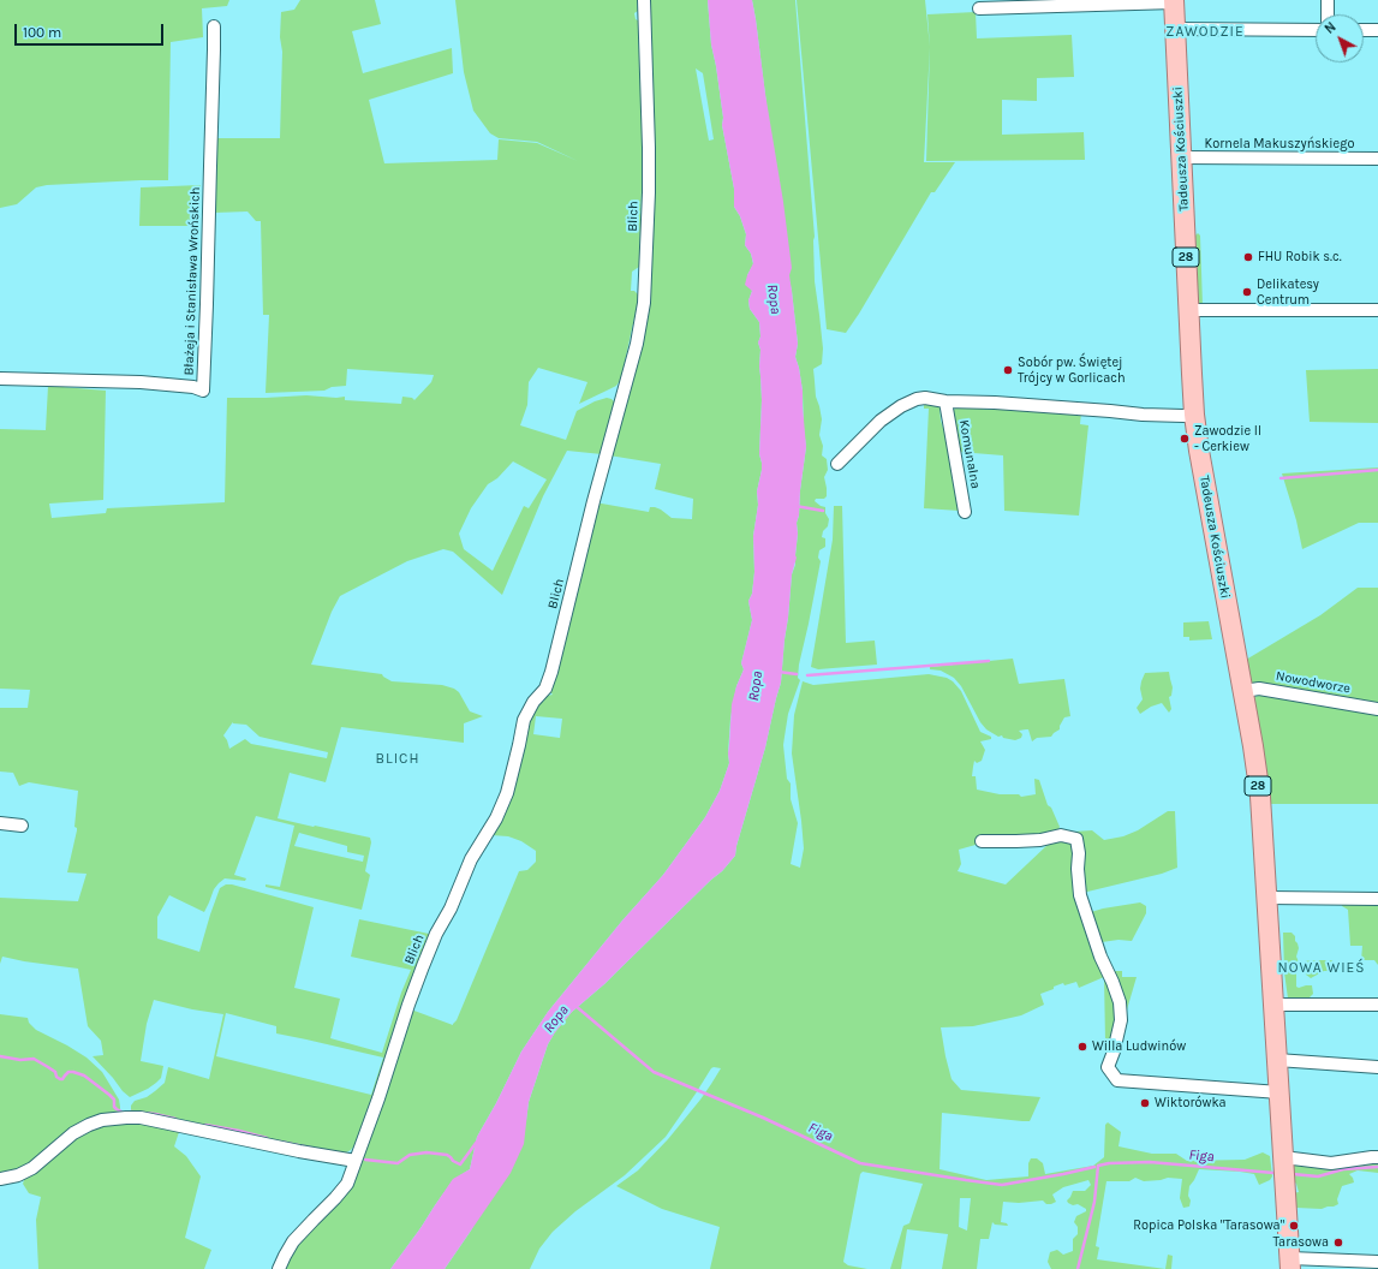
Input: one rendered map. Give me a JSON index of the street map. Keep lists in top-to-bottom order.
{
  "streets": {
    "main road": ["Tadeusza Kościuszki", "28"],
    "street": [
      "Kornela Makuszyńskiego",
      "Blich",
      "Błażeja i Stanisława Wrońskich",
      "Komunalna",
      "Nowodworze"
    ]
  },
  "crossings": [
    ["Kornela Makuszyńskiego", "Tadeusza Kościuszki"],
    ["Tadeusza Kościuszki", "28"],
    ["Tadeusza Kościuszki", "Nowodworze"]
  ],
  "districts": ["ZAWODZIE", "BLICH", "NOWA WIEŚ"],
  "water": ["Ropa", "Figa"],
  "places": [
    "FHU Robik s.c.",
    "Delikatesy Centrum",
    "Sobór pw. Świętej Trójcy w Gorlicach",
    "Zawodzie II - Cerkiew",
    "Willa Ludwinów",
    "Wiktorówka",
    "Ropica Polska \"Tarasowa\"",
    "Tarasowa"
  ],
  "scale_bar": "100 m",
  "north": "top left"
}
